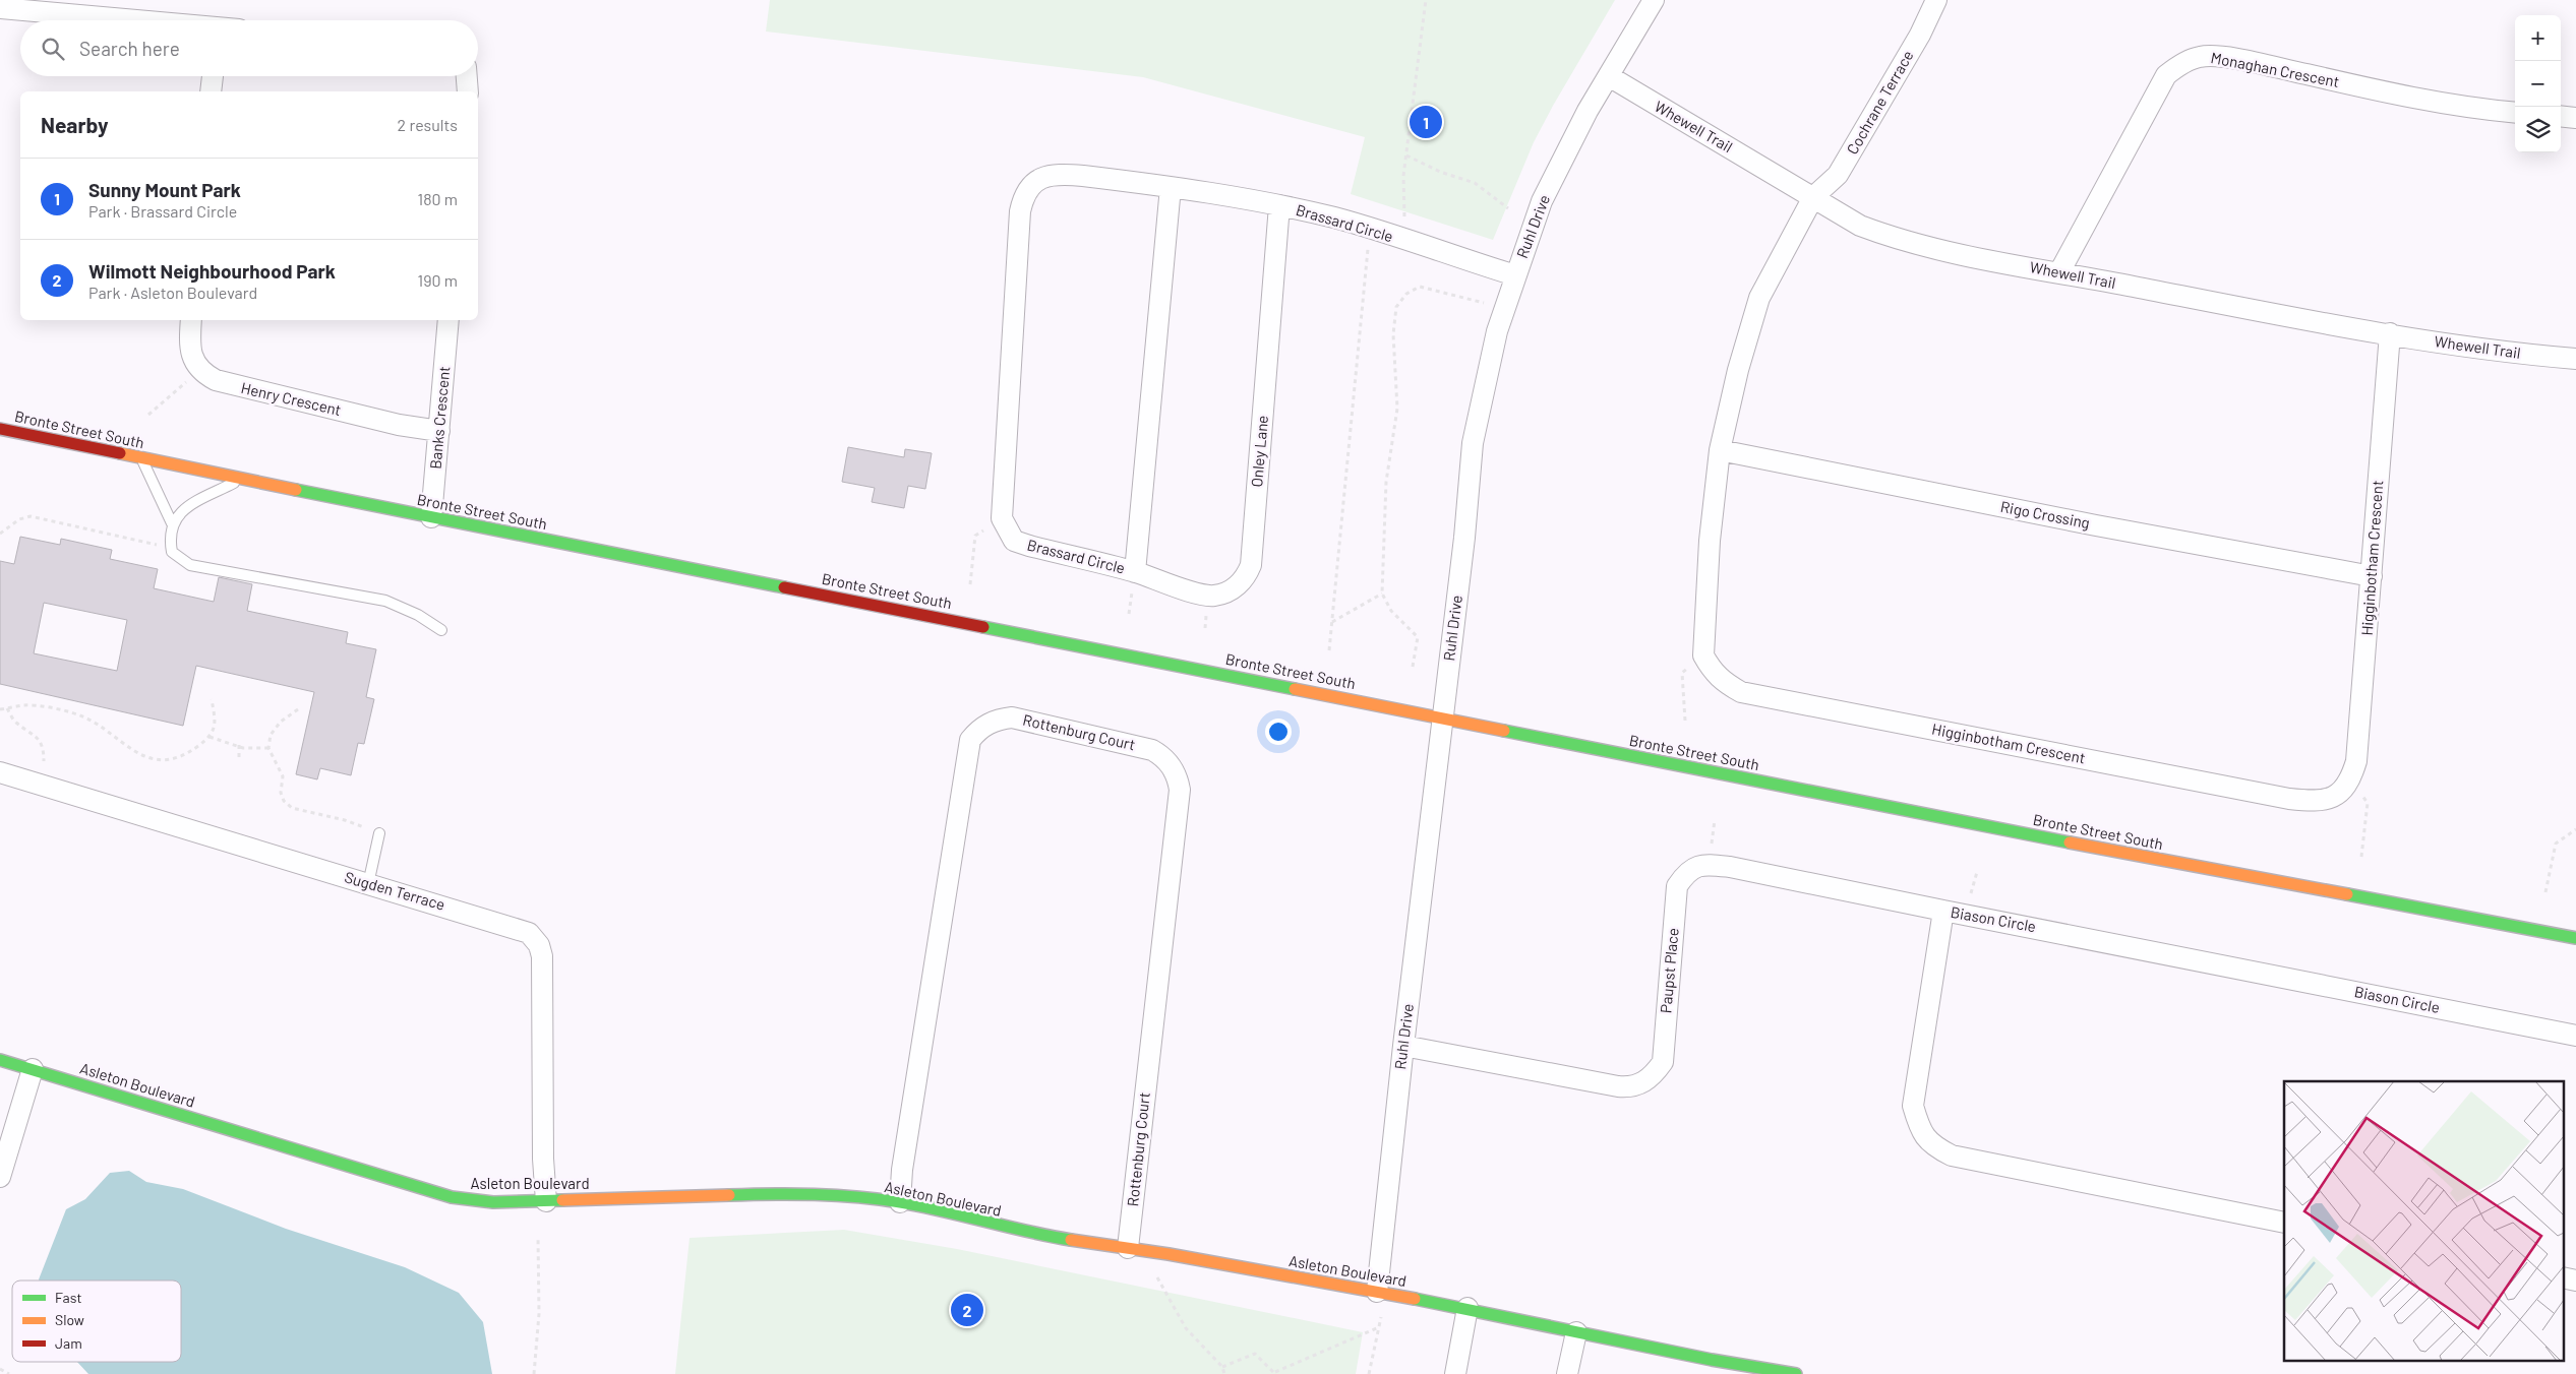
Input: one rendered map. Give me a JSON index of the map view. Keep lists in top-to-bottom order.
{
  "streets": {
    "main road": ["Bronte Street South", "Asleton Boulevard"],
    "street": [
      "Monaghan Crescent",
      "Cochrane Terrace",
      "Whewell Trail",
      "Brassard Circle",
      "Ruhl Drive",
      "Henry Crescent",
      "Banks Crescent",
      "Onley Lane",
      "Rigo Crossing",
      "Higginbotham Crescent",
      "Rottenburg Court",
      "Sugden Terrace",
      "Biason Circle",
      "Paupst Place"
    ]
  },
  "crossings": [
    ["Monaghan Crescent", "Whewell Trail"],
    ["Cochrane Terrace", "Whewell Trail"],
    ["Whewell Trail", "Ruhl Drive"],
    ["Whewell Trail", "Higginbotham Crescent"],
    ["Brassard Circle", "Ruhl Drive"],
    ["Brassard Circle", "Onley Lane"],
    ["Ruhl Drive", "Bronte Street South"],
    ["Ruhl Drive", "Paupst Place"],
    ["Ruhl Drive", "Asleton Boulevard"],
    ["Henry Crescent", "Banks Crescent"],
    ["Banks Crescent", "Bronte Street South"],
    ["Rigo Crossing", "Higginbotham Crescent"],
    ["Rottenburg Court", "Asleton Boulevard"],
    ["Sugden Terrace", "Asleton Boulevard"],
    ["Biason Circle", "Paupst Place"]
  ],
  "legend": ["Fast", "Slow", "Jam"],
  "page": {
    "map_buttons": ["+", "−"],
    "search": "Search here",
    "heading": ["Nearby", "2 results"],
    "pins": ["1", "2"],
    "list": [
      {
        "mark": "1",
        "name": "Sunny Mount Park",
        "note": "Park · Brassard Circle",
        "value": "180 m"
      },
      {
        "mark": "2",
        "name": "Wilmott Neighbourhood Park",
        "note": "Park · Asleton Boulevard",
        "value": "190 m"
      }
    ]
  }
}
